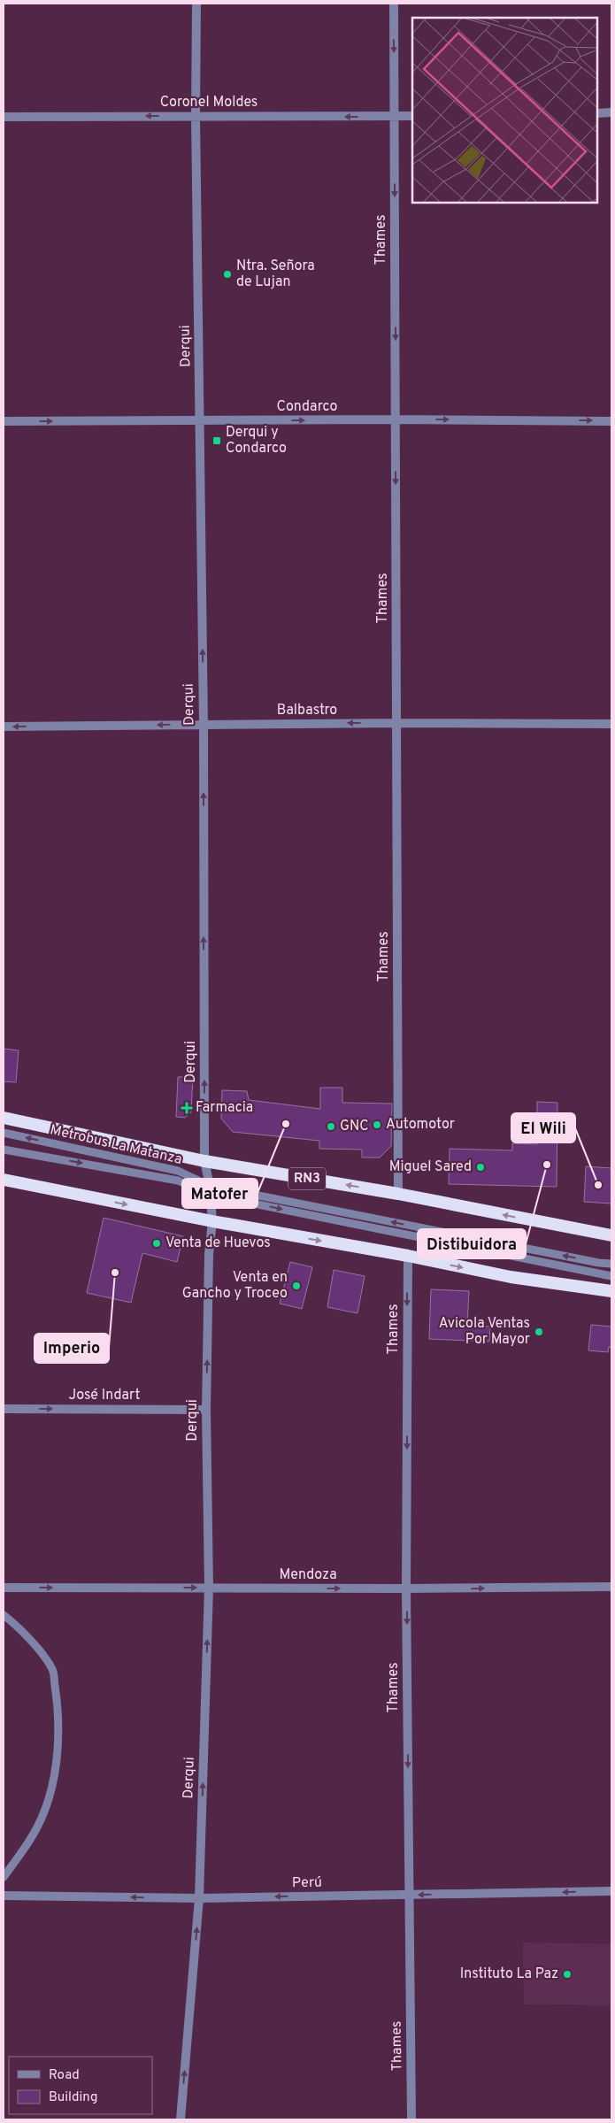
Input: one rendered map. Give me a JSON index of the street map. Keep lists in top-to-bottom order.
{
  "streets": {
    "highway": ["RN3"],
    "street": [
      "Coronel Moldes",
      "Thames",
      "Derqui",
      "Condarco",
      "Balbastro",
      "José Indart",
      "Mendoza",
      "Perú"
    ],
    "lane": ["Metrobus La Matanza"]
  },
  "crossings": [
    ["Coronel Moldes", "Thames"],
    ["Coronel Moldes", "Derqui"],
    ["Thames", "Condarco"],
    ["Thames", "Balbastro"],
    ["Thames", "RN3"],
    ["Thames", "Mendoza"],
    ["Thames", "Perú"],
    ["Derqui", "Condarco"],
    ["Derqui", "Balbastro"],
    ["Derqui", "Metrobus La Matanza"],
    ["Derqui", "RN3"],
    ["Derqui", "José Indart"],
    ["Derqui", "Mendoza"],
    ["Derqui", "Perú"]
  ],
  "one_way": [
    "Coronel Moldes",
    "Thames",
    "Derqui",
    "Condarco",
    "Balbastro",
    "José Indart",
    "Mendoza",
    "Perú"
  ],
  "places": {
    "other": [
      "Ntra. Señora de Lujan",
      "Matofer",
      "Automotor",
      "GNC",
      "Distibuidora",
      "Miguel Sared",
      "El Wili",
      "Venta de Huevos",
      "Imperio",
      "Venta en Gancho y Troceo",
      "Avicola Ventas Por Mayor",
      "Instituto La Paz"
    ],
    "transit": ["Derqui y Condarco"],
    "health": ["Farmacia"]
  },
  "legend": ["Road", "Building"]
}
